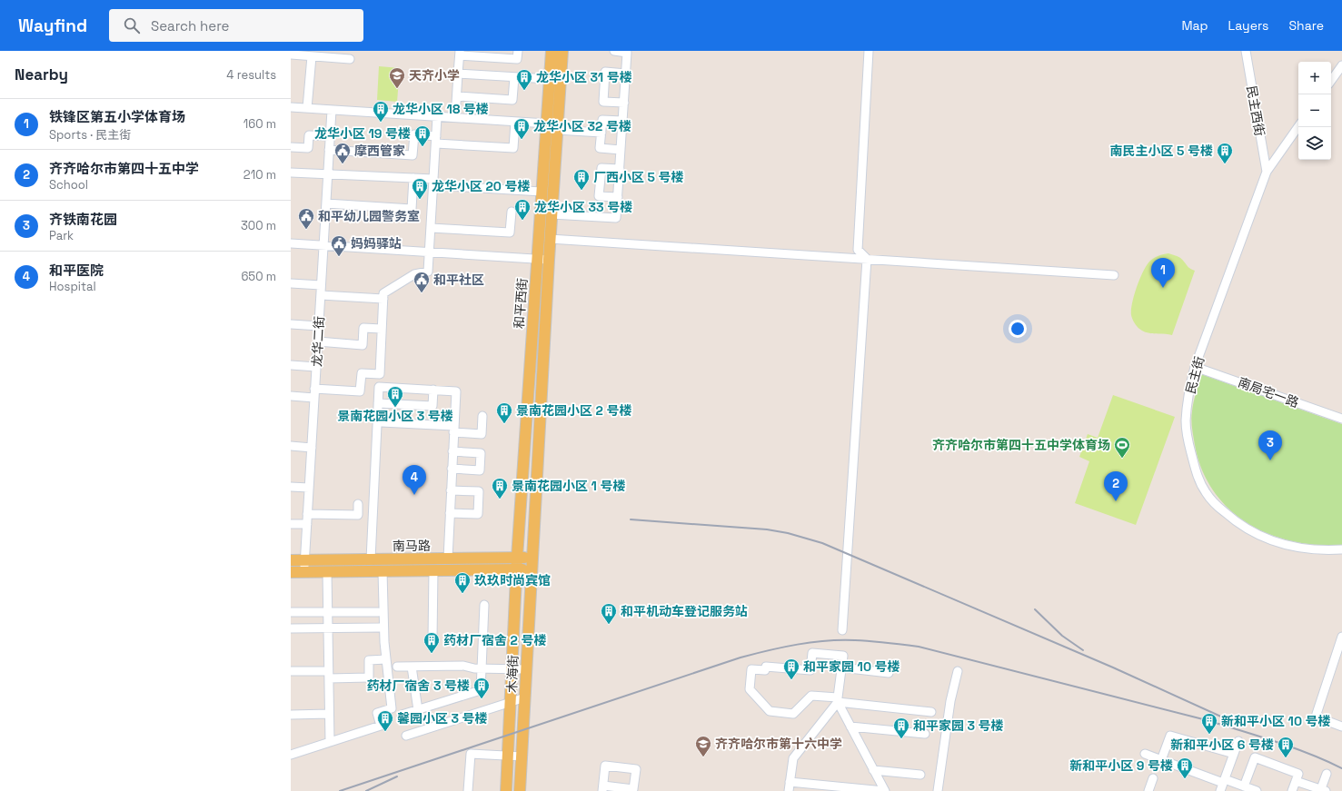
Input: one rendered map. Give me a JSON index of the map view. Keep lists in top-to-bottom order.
{
  "streets": {
    "main road": ["和平西街", "南马路", "木海街"],
    "street": [
      "民主西街",
      "龙华二街",
      "民主街",
      "南局宅一路"
    ]
  },
  "crossings": [
    ["民主西街", "民主街"],
    ["和平西街", "南马路"],
    ["和平西街", "木海街"],
    ["龙华二街", "南马路"],
    ["民主街", "南局宅一路"],
    ["南马路", "木海街"]
  ],
  "places": {
    "school or university": ["天齐小学", "齐齐哈尔市第十六中学"],
    "building": [
      "龙华小区 31 号楼",
      "龙华小区 18 号楼",
      "龙华小区 32 号楼",
      "龙华小区 19 号楼",
      "南民主小区 5 号楼",
      "厂西小区 5 号楼",
      "龙华小区 20 号楼",
      "龙华小区 33 号楼",
      "景南花园小区 3 号楼",
      "景南花园小区 2 号楼",
      "景南花园小区 1 号楼",
      "玖玖时尚宾馆",
      "和平机动车登记服务站",
      "药材厂宿舍 2 号楼",
      "和平家园 10 号楼",
      "药材厂宿舍 3 号楼",
      "馨园小区 3 号楼",
      "新和平小区 10 号楼",
      "和平家园 3 号楼",
      "新和平小区 6 号楼",
      "新和平小区 9 号楼"
    ],
    "public building": [
      "摩西管家",
      "和平幼儿园警务室",
      "妈妈驿站",
      "和平社区"
    ],
    "sports": ["齐齐哈尔市第四十五中学体育场"]
  },
  "page": {
    "header": "Wayfind",
    "search": "Search here",
    "nav": ["Map", "Layers", "Share"],
    "heading": ["Nearby", "4 results"],
    "map_buttons": ["+", "−"],
    "list": [
      {
        "mark": "1",
        "name": "铁锋区第五小学体育场",
        "note": "Sports · 民主街",
        "value": "160 m"
      },
      {
        "mark": "2",
        "name": "齐齐哈尔市第四十五中学",
        "note": "School",
        "value": "210 m"
      },
      {
        "mark": "3",
        "name": "齐铁南花园",
        "note": "Park",
        "value": "300 m"
      },
      {
        "mark": "4",
        "name": "和平医院",
        "note": "Hospital",
        "value": "650 m"
      }
    ],
    "pins": [
      "1",
      "3",
      "4",
      "2"
    ]
  }
}
